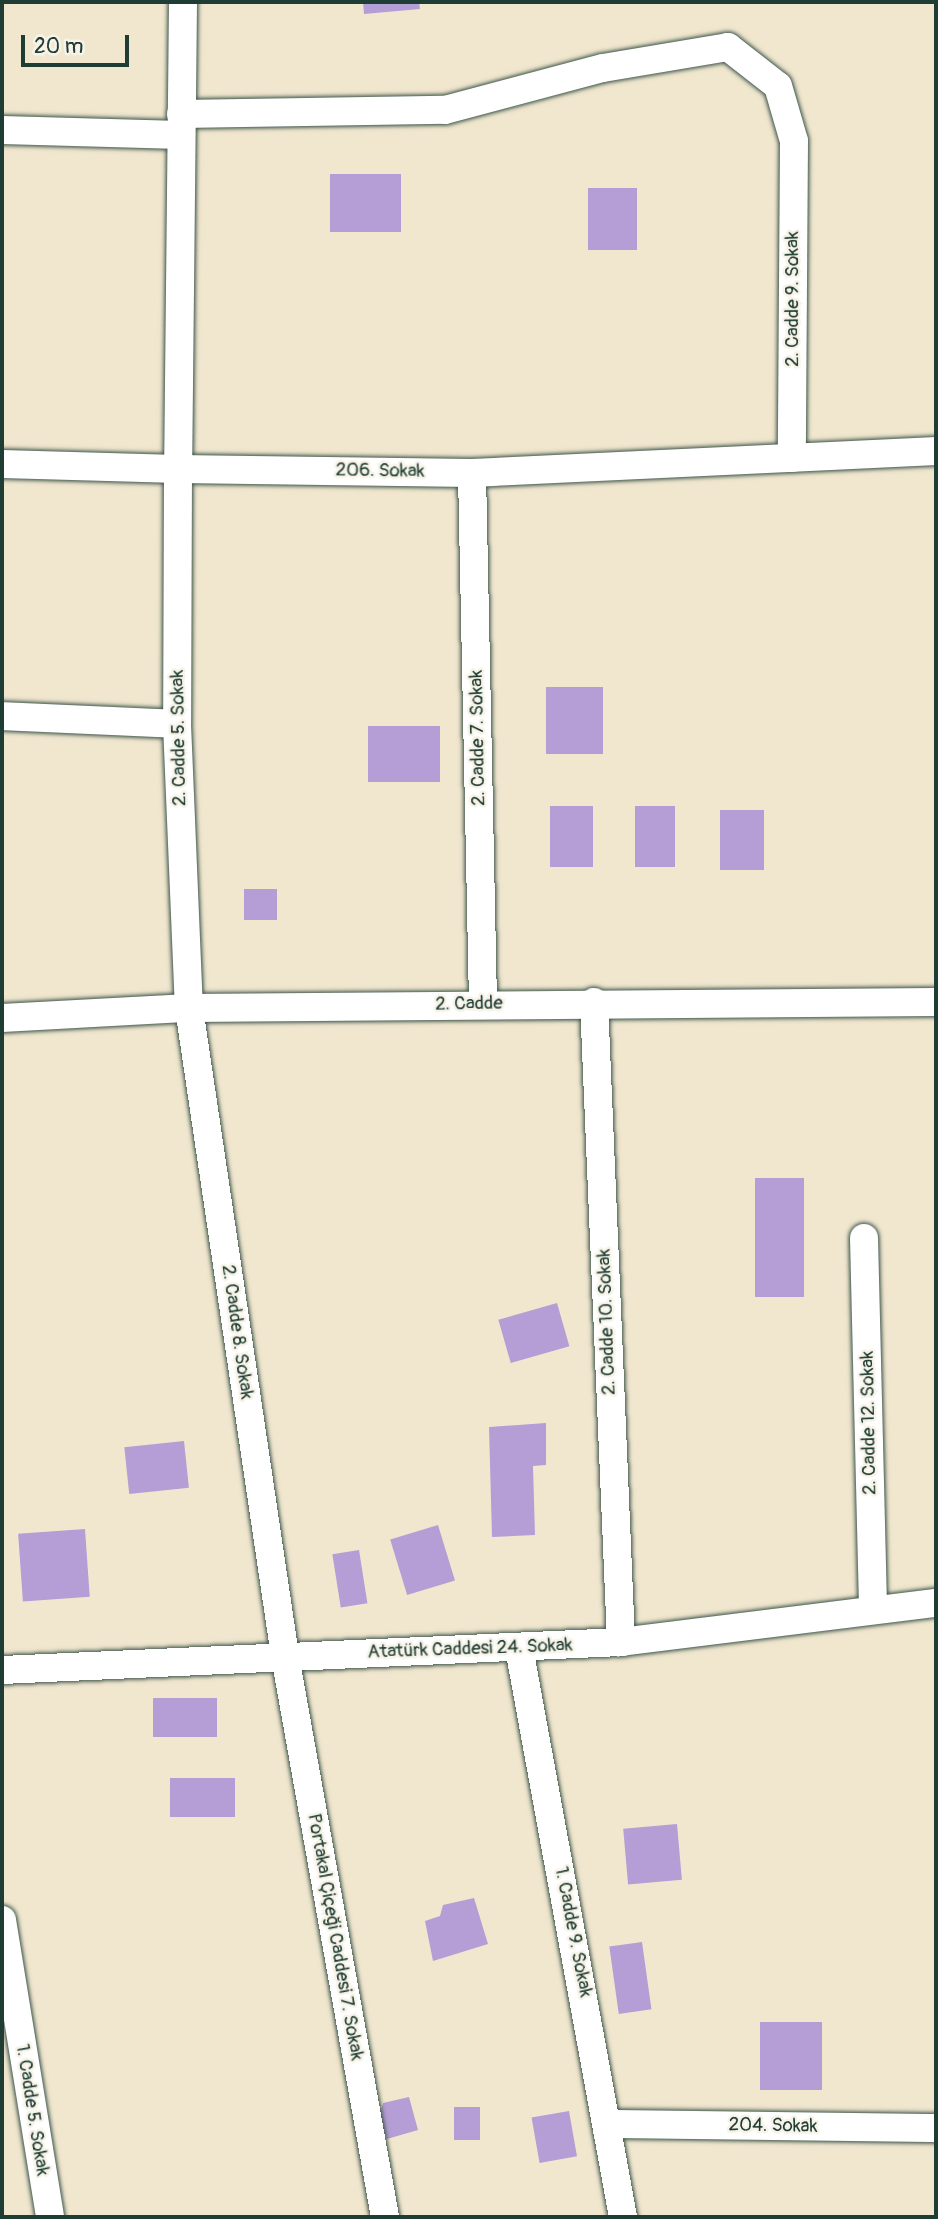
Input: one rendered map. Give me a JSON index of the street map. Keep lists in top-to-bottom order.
{
  "streets": {
    "street": [
      "2. Cadde 9. Sokak",
      "206. Sokak",
      "2. Cadde 5. Sokak",
      "2. Cadde 7. Sokak",
      "2. Cadde",
      "2. Cadde 10. Sokak",
      "2. Cadde 8. Sokak",
      "2. Cadde 12. Sokak",
      "Atatürk Caddesi 24. Sokak",
      "1. Cadde 9. Sokak",
      "Portakal Çiçeği Caddesi 7. Sokak",
      "1. Cadde 5. Sokak",
      "204. Sokak"
    ]
  },
  "crossings": [
    ["2. Cadde 9. Sokak", "206. Sokak"],
    ["206. Sokak", "2. Cadde 5. Sokak"],
    ["206. Sokak", "2. Cadde 7. Sokak"],
    ["2. Cadde 5. Sokak", "2. Cadde"],
    ["2. Cadde 5. Sokak", "2. Cadde 8. Sokak"],
    ["2. Cadde 7. Sokak", "2. Cadde"],
    ["2. Cadde", "2. Cadde 10. Sokak"],
    ["2. Cadde", "2. Cadde 8. Sokak"],
    ["2. Cadde 10. Sokak", "Atatürk Caddesi 24. Sokak"],
    ["2. Cadde 8. Sokak", "Atatürk Caddesi 24. Sokak"],
    ["2. Cadde 8. Sokak", "Portakal Çiçeği Caddesi 7. Sokak"],
    ["2. Cadde 12. Sokak", "Atatürk Caddesi 24. Sokak"],
    ["Atatürk Caddesi 24. Sokak", "1. Cadde 9. Sokak"],
    ["Atatürk Caddesi 24. Sokak", "Portakal Çiçeği Caddesi 7. Sokak"],
    ["1. Cadde 9. Sokak", "204. Sokak"]
  ],
  "scale_bar": "20 m"
}
